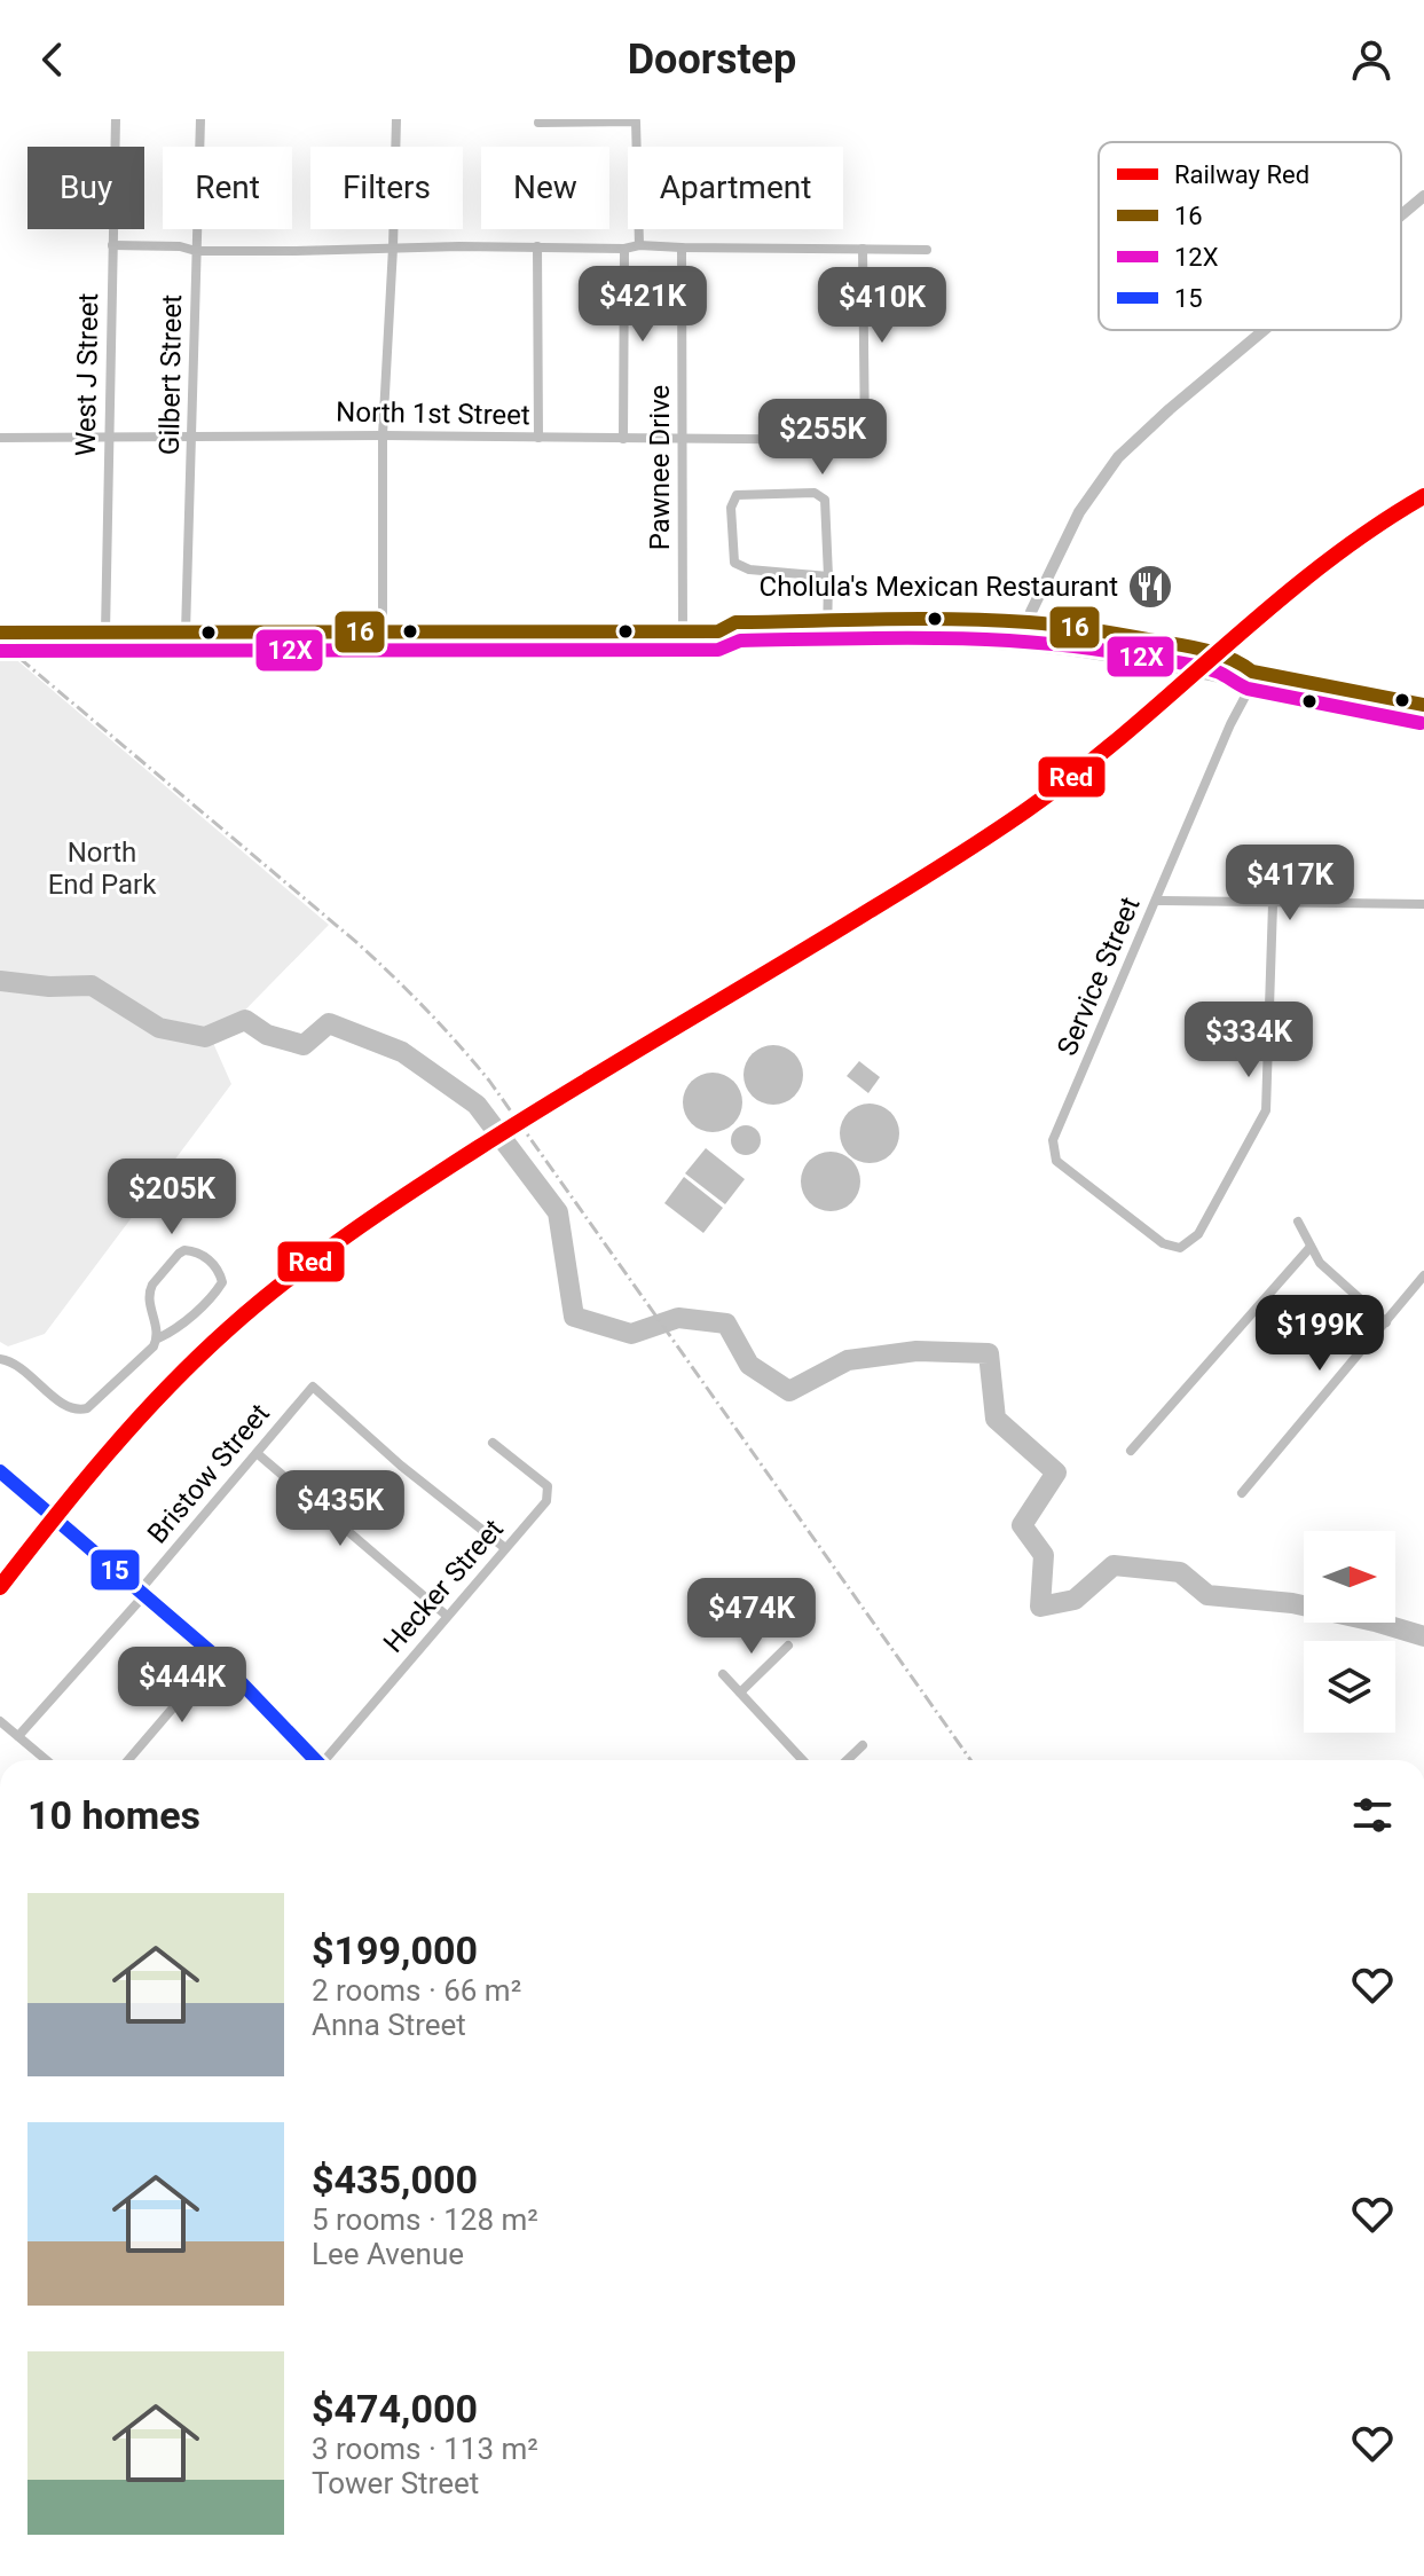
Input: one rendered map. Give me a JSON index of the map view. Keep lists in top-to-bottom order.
{
  "streets": {
    "street": [
      "West J Street",
      "Gilbert Street",
      "North 1st Street",
      "Pawnee Drive",
      "Service Street",
      "Bristow Street",
      "Hecker Street"
    ]
  },
  "crossings": [
    ["West J Street", "North 1st Street"],
    ["Gilbert Street", "North 1st Street"],
    ["North 1st Street", "Pawnee Drive"],
    ["Bristow Street", "Hecker Street"]
  ],
  "parks": ["North End Park"],
  "places": {
    "restaurant": ["Cholula's Mexican Restaurant"]
  },
  "lines": [
    "rail line Red",
    "transit line 16",
    "transit line 12X",
    "transit line 15"
  ],
  "legend": [
    "Railway Red",
    "16",
    "12X",
    "15"
  ],
  "north": "right",
  "page": {
    "header": "Doorstep",
    "chip": [
      "Buy",
      "Rent",
      "Filters",
      "New",
      "Apartment"
    ],
    "price": [
      "$421K",
      "$410K",
      "$255K",
      "$417K",
      "$334K",
      "$205K",
      "$199K",
      "$435K",
      "$474K",
      "$444K"
    ],
    "heading": "10 homes",
    "list": [
      {
        "name": "$199,000",
        "note": "2 rooms · 66 m² · Anna Street"
      },
      {
        "name": "$435,000",
        "note": "5 rooms · 128 m² · Lee Avenue"
      },
      {
        "name": "$474,000",
        "note": "3 rooms · 113 m² · Tower Street"
      }
    ]
  }
}
